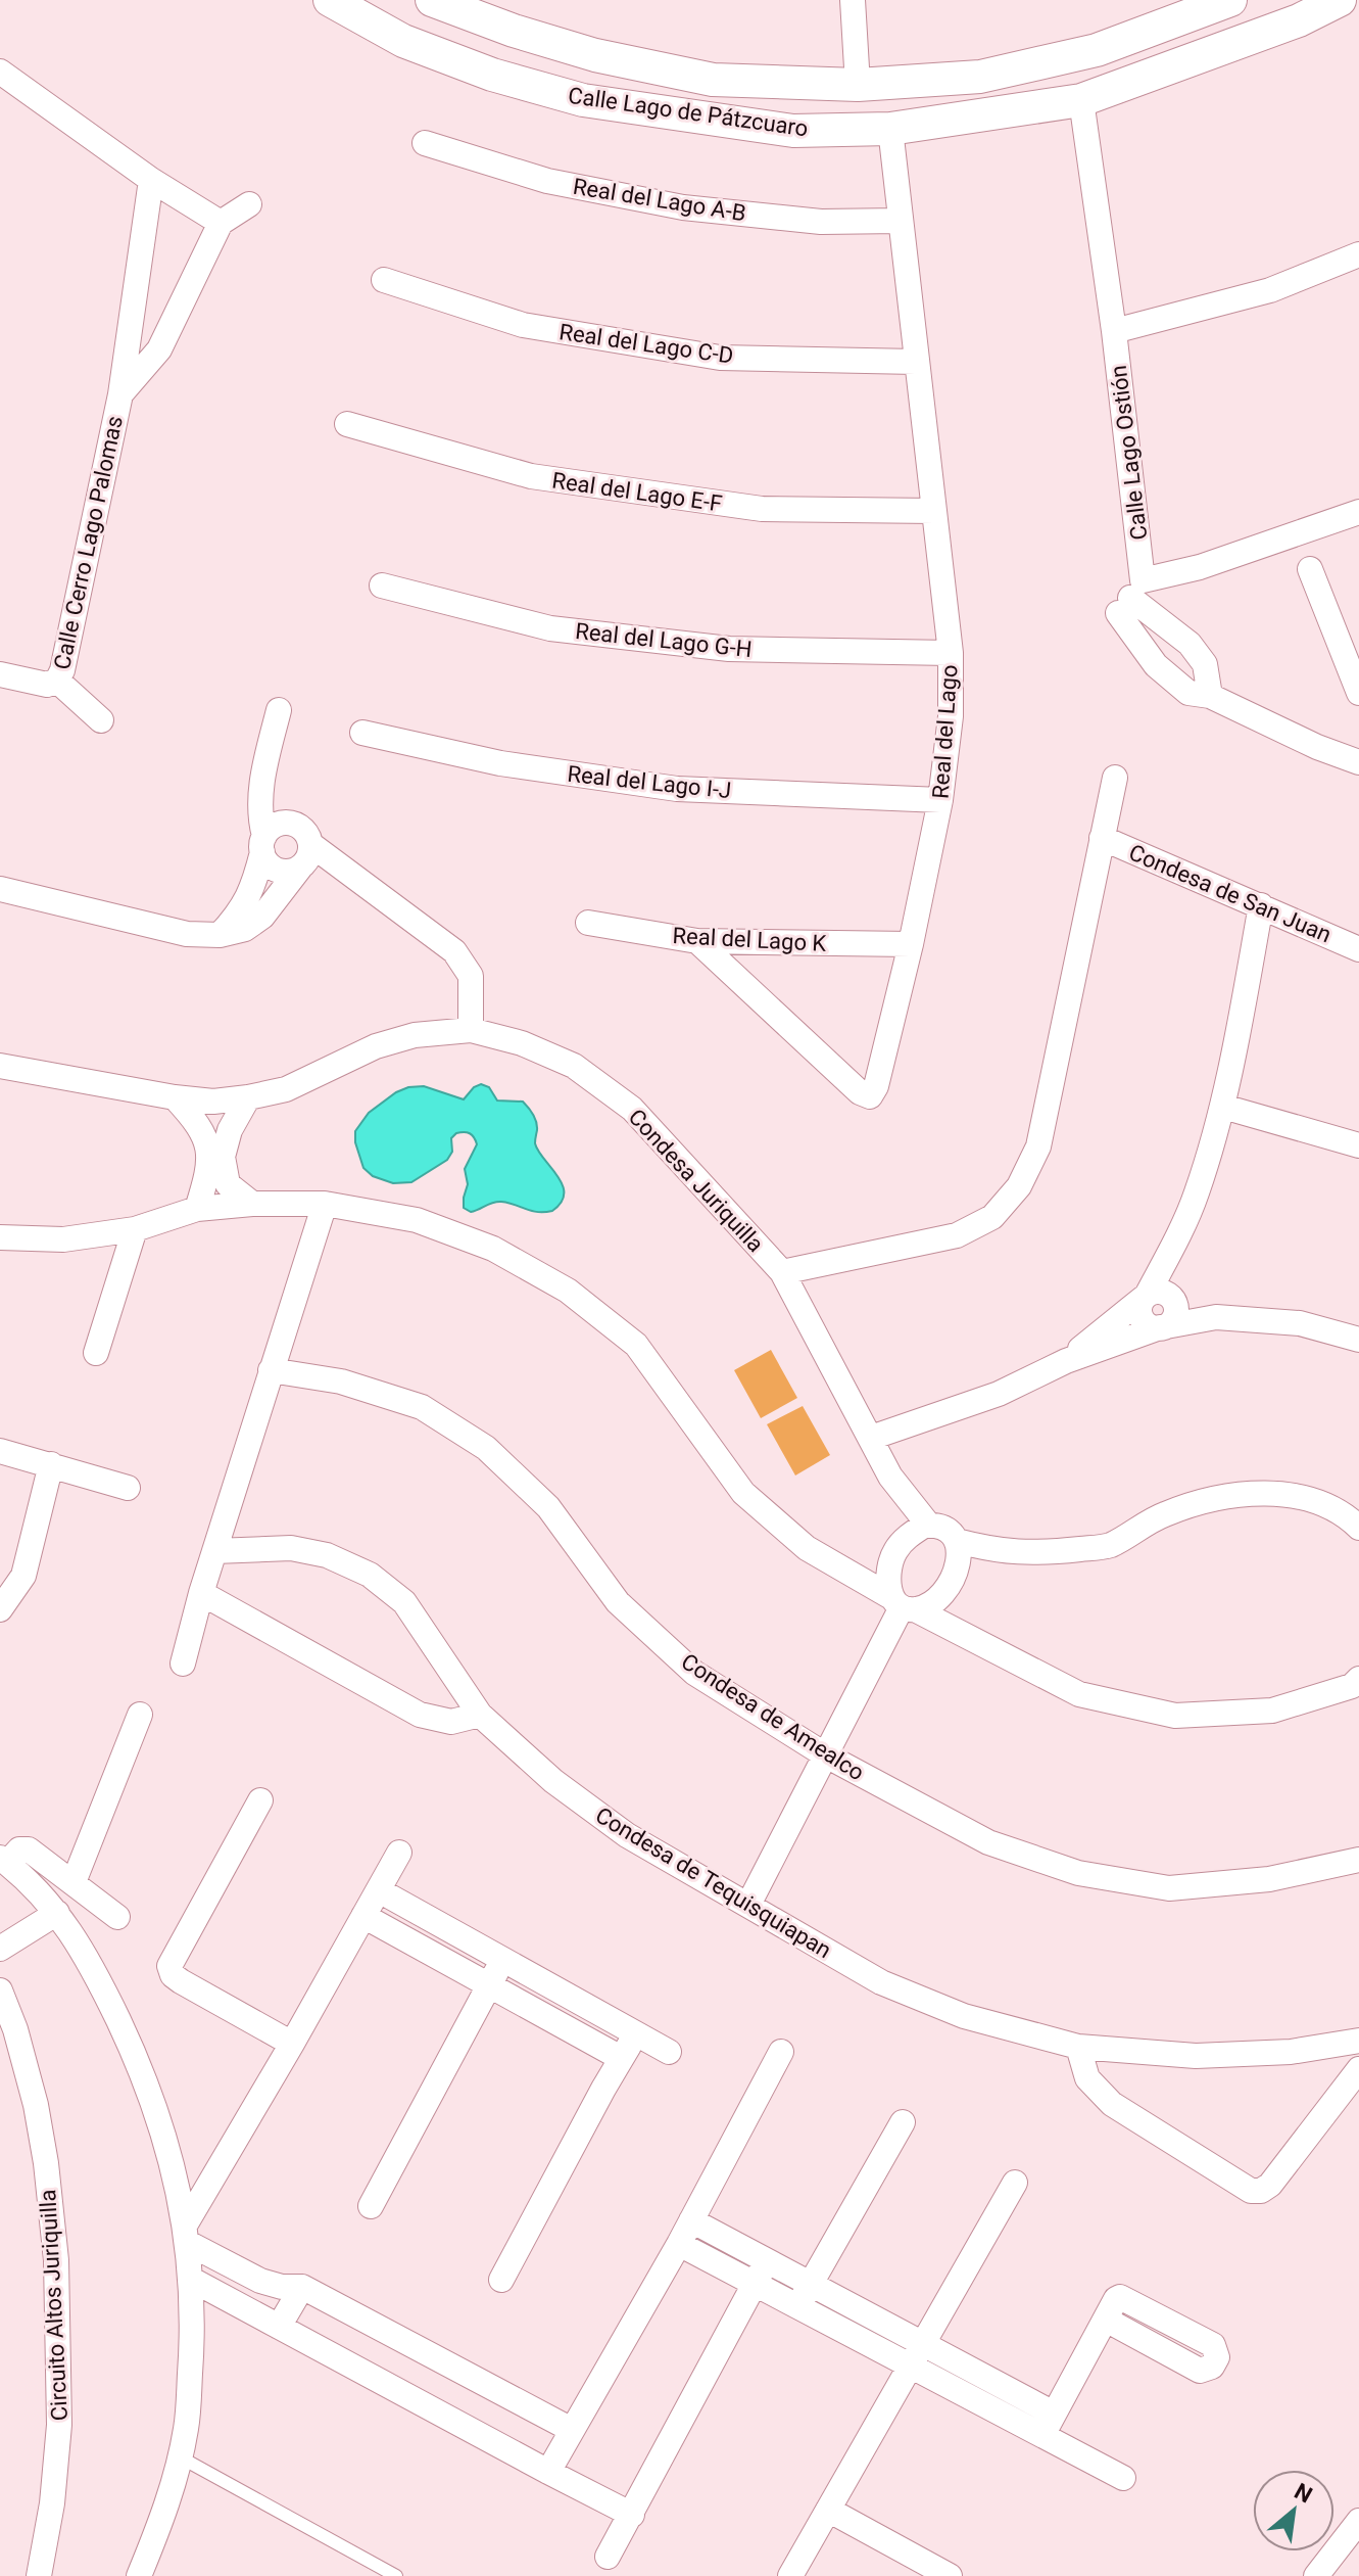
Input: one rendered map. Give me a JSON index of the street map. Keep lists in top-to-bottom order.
{
  "streets": {
    "main road": ["Calle Lago de Pátzcuaro"],
    "street": [
      "Real del Lago A-B",
      "Real del Lago C-D",
      "Calle Lago Ostión",
      "Real del Lago E-F",
      "Calle Cerro Lago Palomas",
      "Real del Lago G-H",
      "Real del Lago",
      "Real del Lago I-J",
      "Condesa de San Juan",
      "Real del Lago K",
      "Condesa Juriquilla",
      "Condesa de Amealco",
      "Condesa de Tequisquiapan",
      "Circuito Altos Juriquilla"
    ]
  },
  "crossings": [
    ["Calle Lago de Pátzcuaro", "Calle Lago Ostión"],
    ["Calle Lago de Pátzcuaro", "Real del Lago"],
    ["Real del Lago A-B", "Real del Lago"],
    ["Real del Lago C-D", "Real del Lago"],
    ["Real del Lago E-F", "Real del Lago"],
    ["Real del Lago G-H", "Real del Lago"],
    ["Real del Lago", "Real del Lago I-J"],
    ["Real del Lago", "Real del Lago K"]
  ],
  "north": "top right"
}
